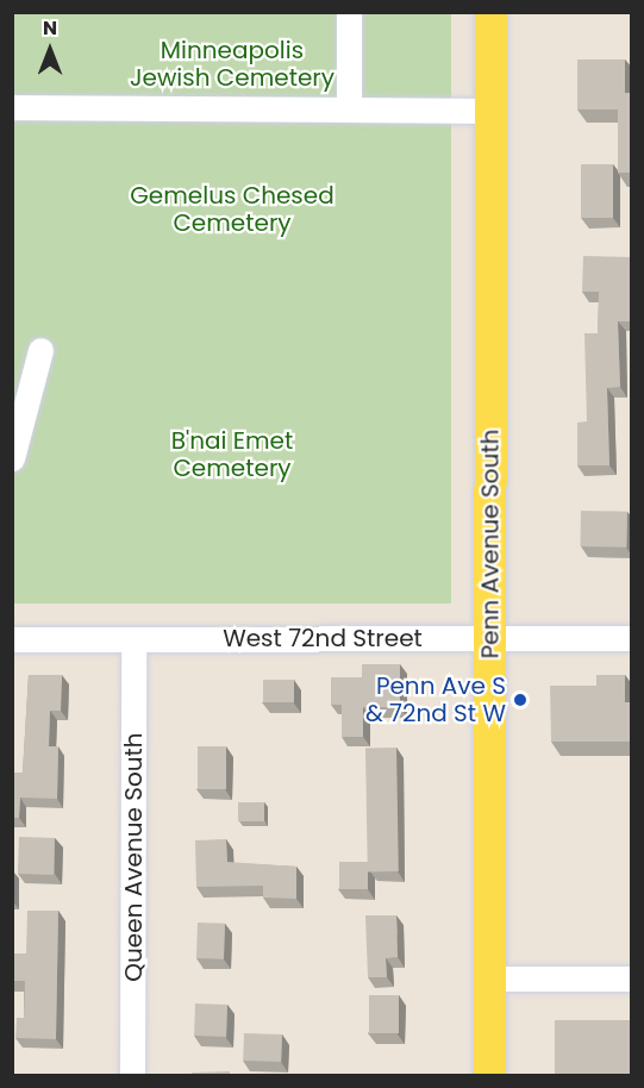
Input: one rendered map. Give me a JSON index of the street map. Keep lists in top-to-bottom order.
{
  "streets": {
    "main road": ["Penn Avenue South"],
    "street": ["West 72nd Street", "Queen Avenue South"]
  },
  "crossings": [
    ["Penn Avenue South", "West 72nd Street"],
    ["West 72nd Street", "Queen Avenue South"]
  ],
  "parks": ["Minneapolis Jewish Cemetery", "Gemelus Chesed Cemetery", "B'nai Emet Cemetery"],
  "places": ["Penn Ave S & 72nd St W"],
  "north": "top"
}
